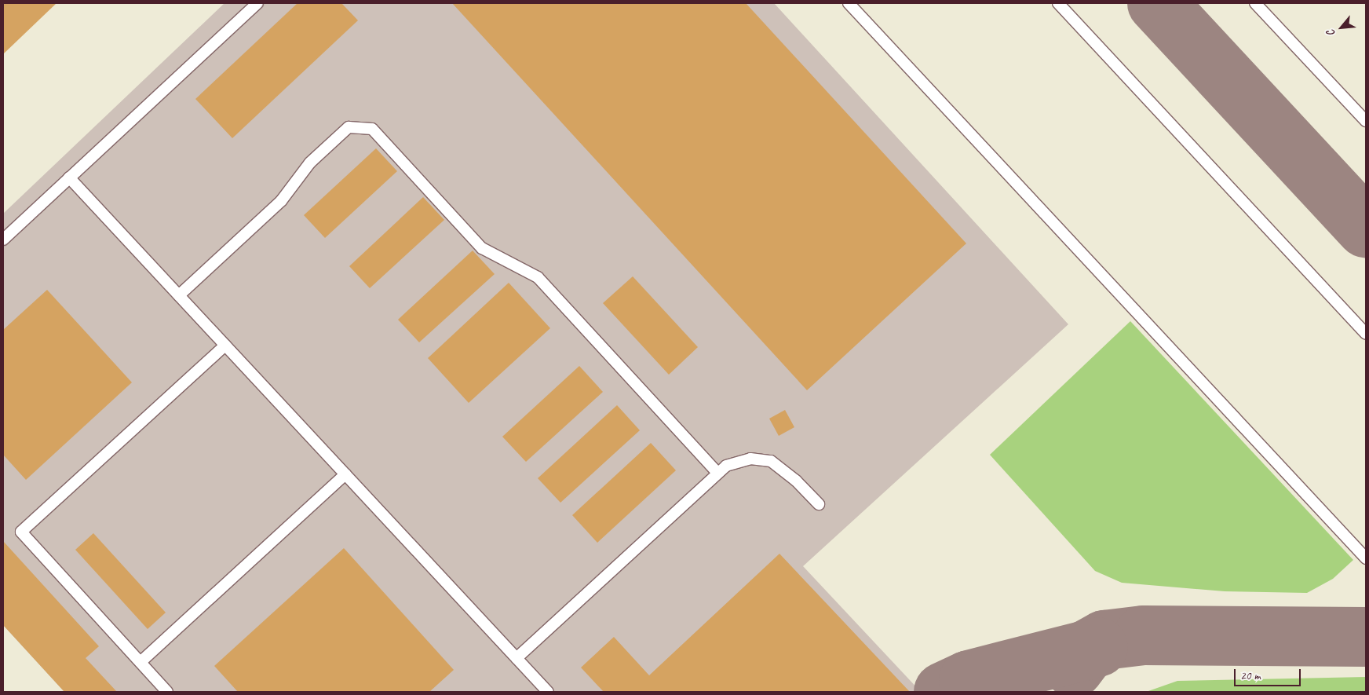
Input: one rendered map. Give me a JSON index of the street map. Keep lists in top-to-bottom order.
{
  "scale_bar": "20 m",
  "north": "bottom left"
}
